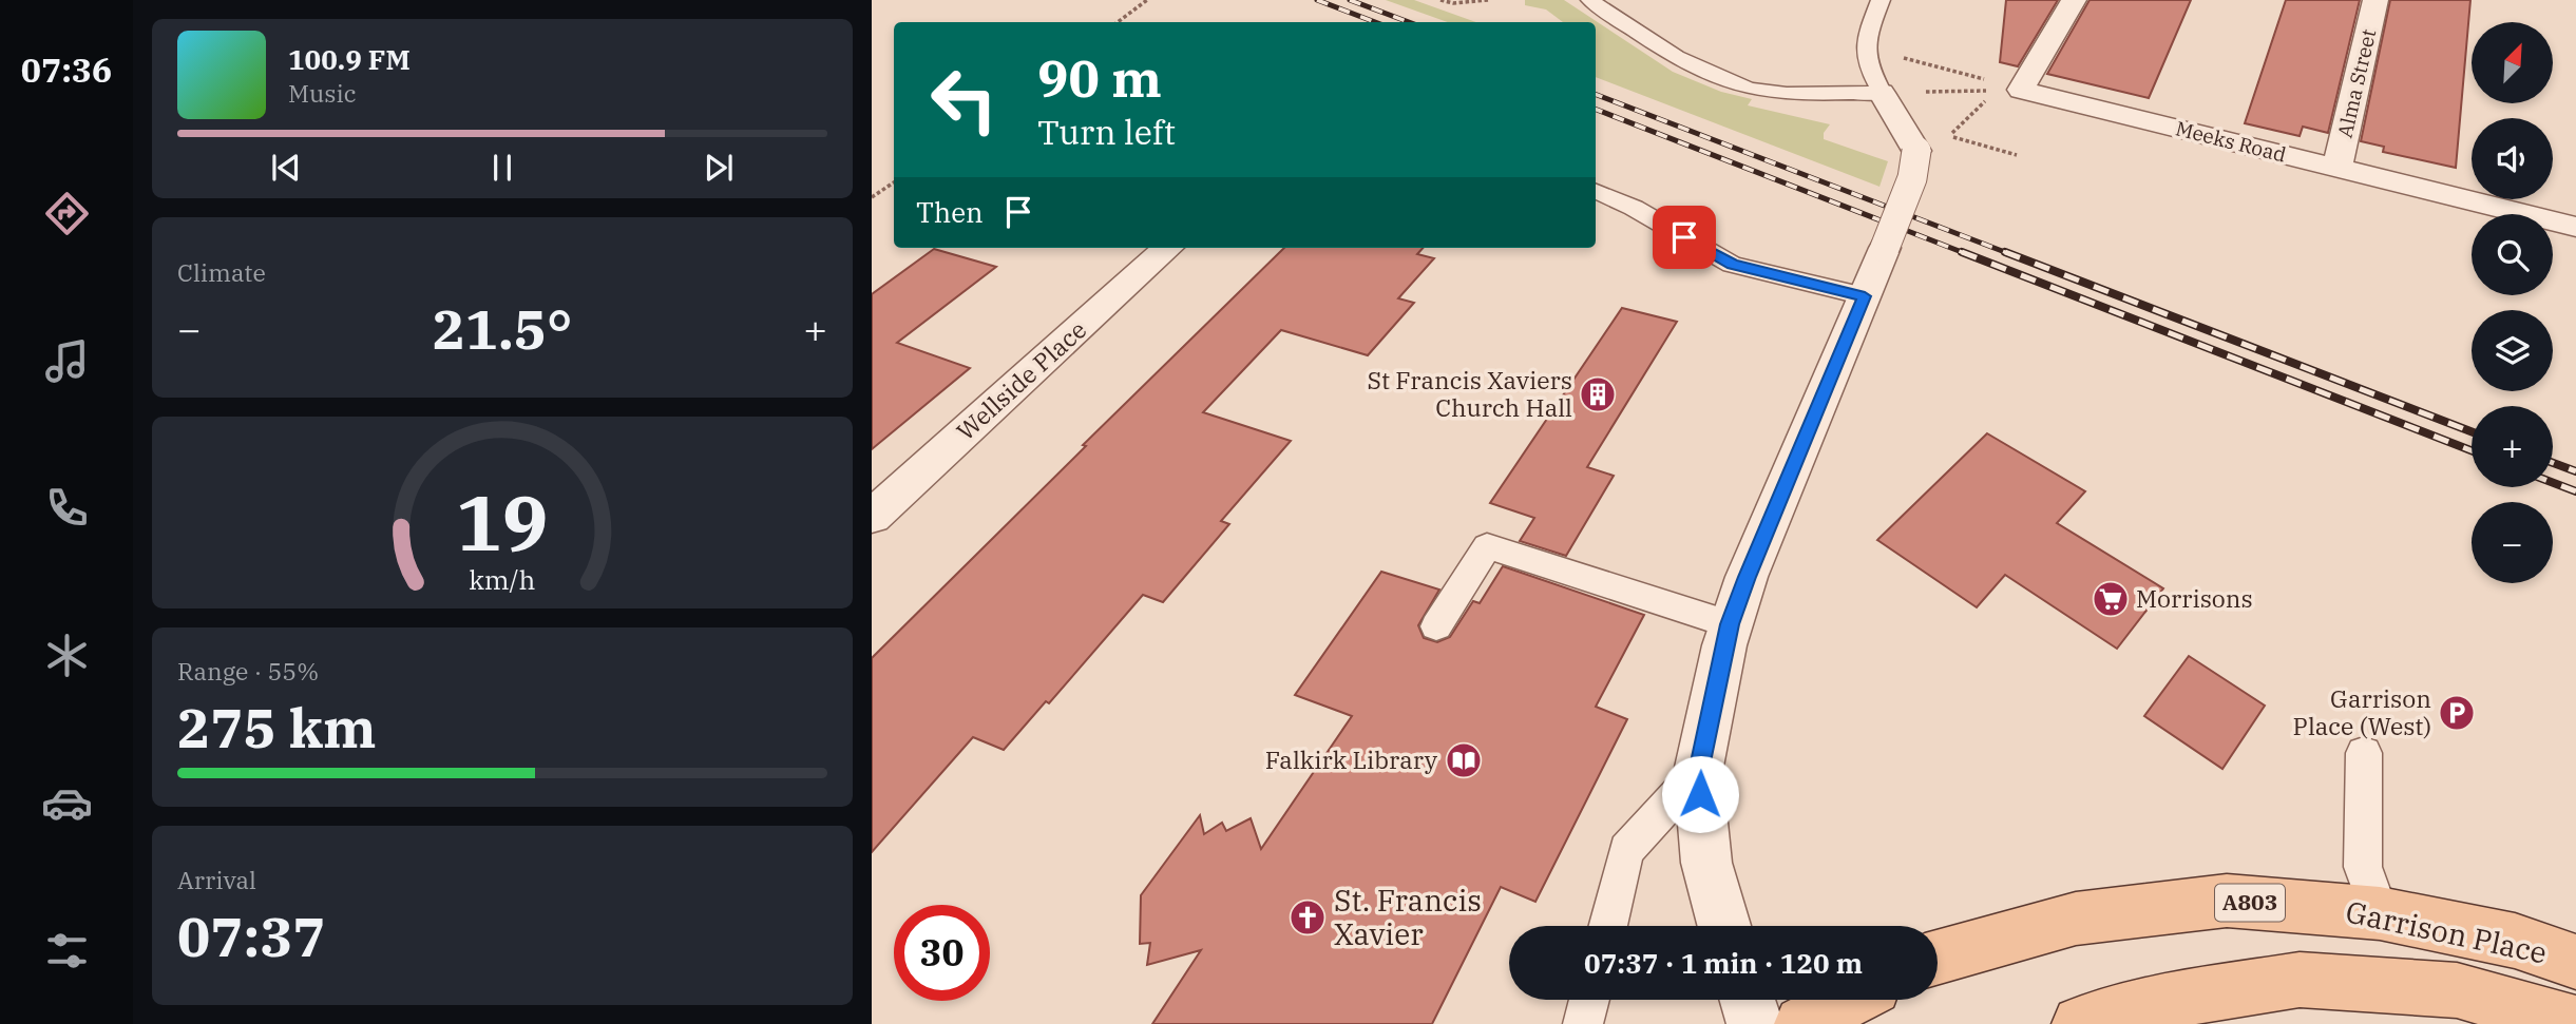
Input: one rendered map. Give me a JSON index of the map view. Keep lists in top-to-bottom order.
{
  "streets": {
    "main road": ["A803", "Garrison Place"],
    "street": ["Alma Street", "Meeks Road", "Wellside Place"]
  },
  "crossings": [
    ["Alma Street", "Meeks Road"]
  ],
  "places": {
    "building": ["St Francis Xaviers Church Hall"],
    "supermarket": ["Morrisons"],
    "parking": ["Garrison Place (West)"],
    "library": ["Falkirk Library"],
    "church": ["St. Francis Xavier"]
  },
  "north": "top right",
  "page": {
    "tabs": "07:36",
    "map_buttons": ["+", "−"],
    "turn": ["90 m", "Turn left"],
    "song": ["100.9 FM", "Music"],
    "then": "Then",
    "tile": [
      "Climate",
      ["Range · 55%", "275 km"],
      ["Arrival", "07:37"]
    ],
    "heat": ["−", "21.5°", "+"],
    "limit": "30",
    "trip": "07:37 · 1 min · 120 m",
    "gauge": ["19", "km/h"]
  }
}
